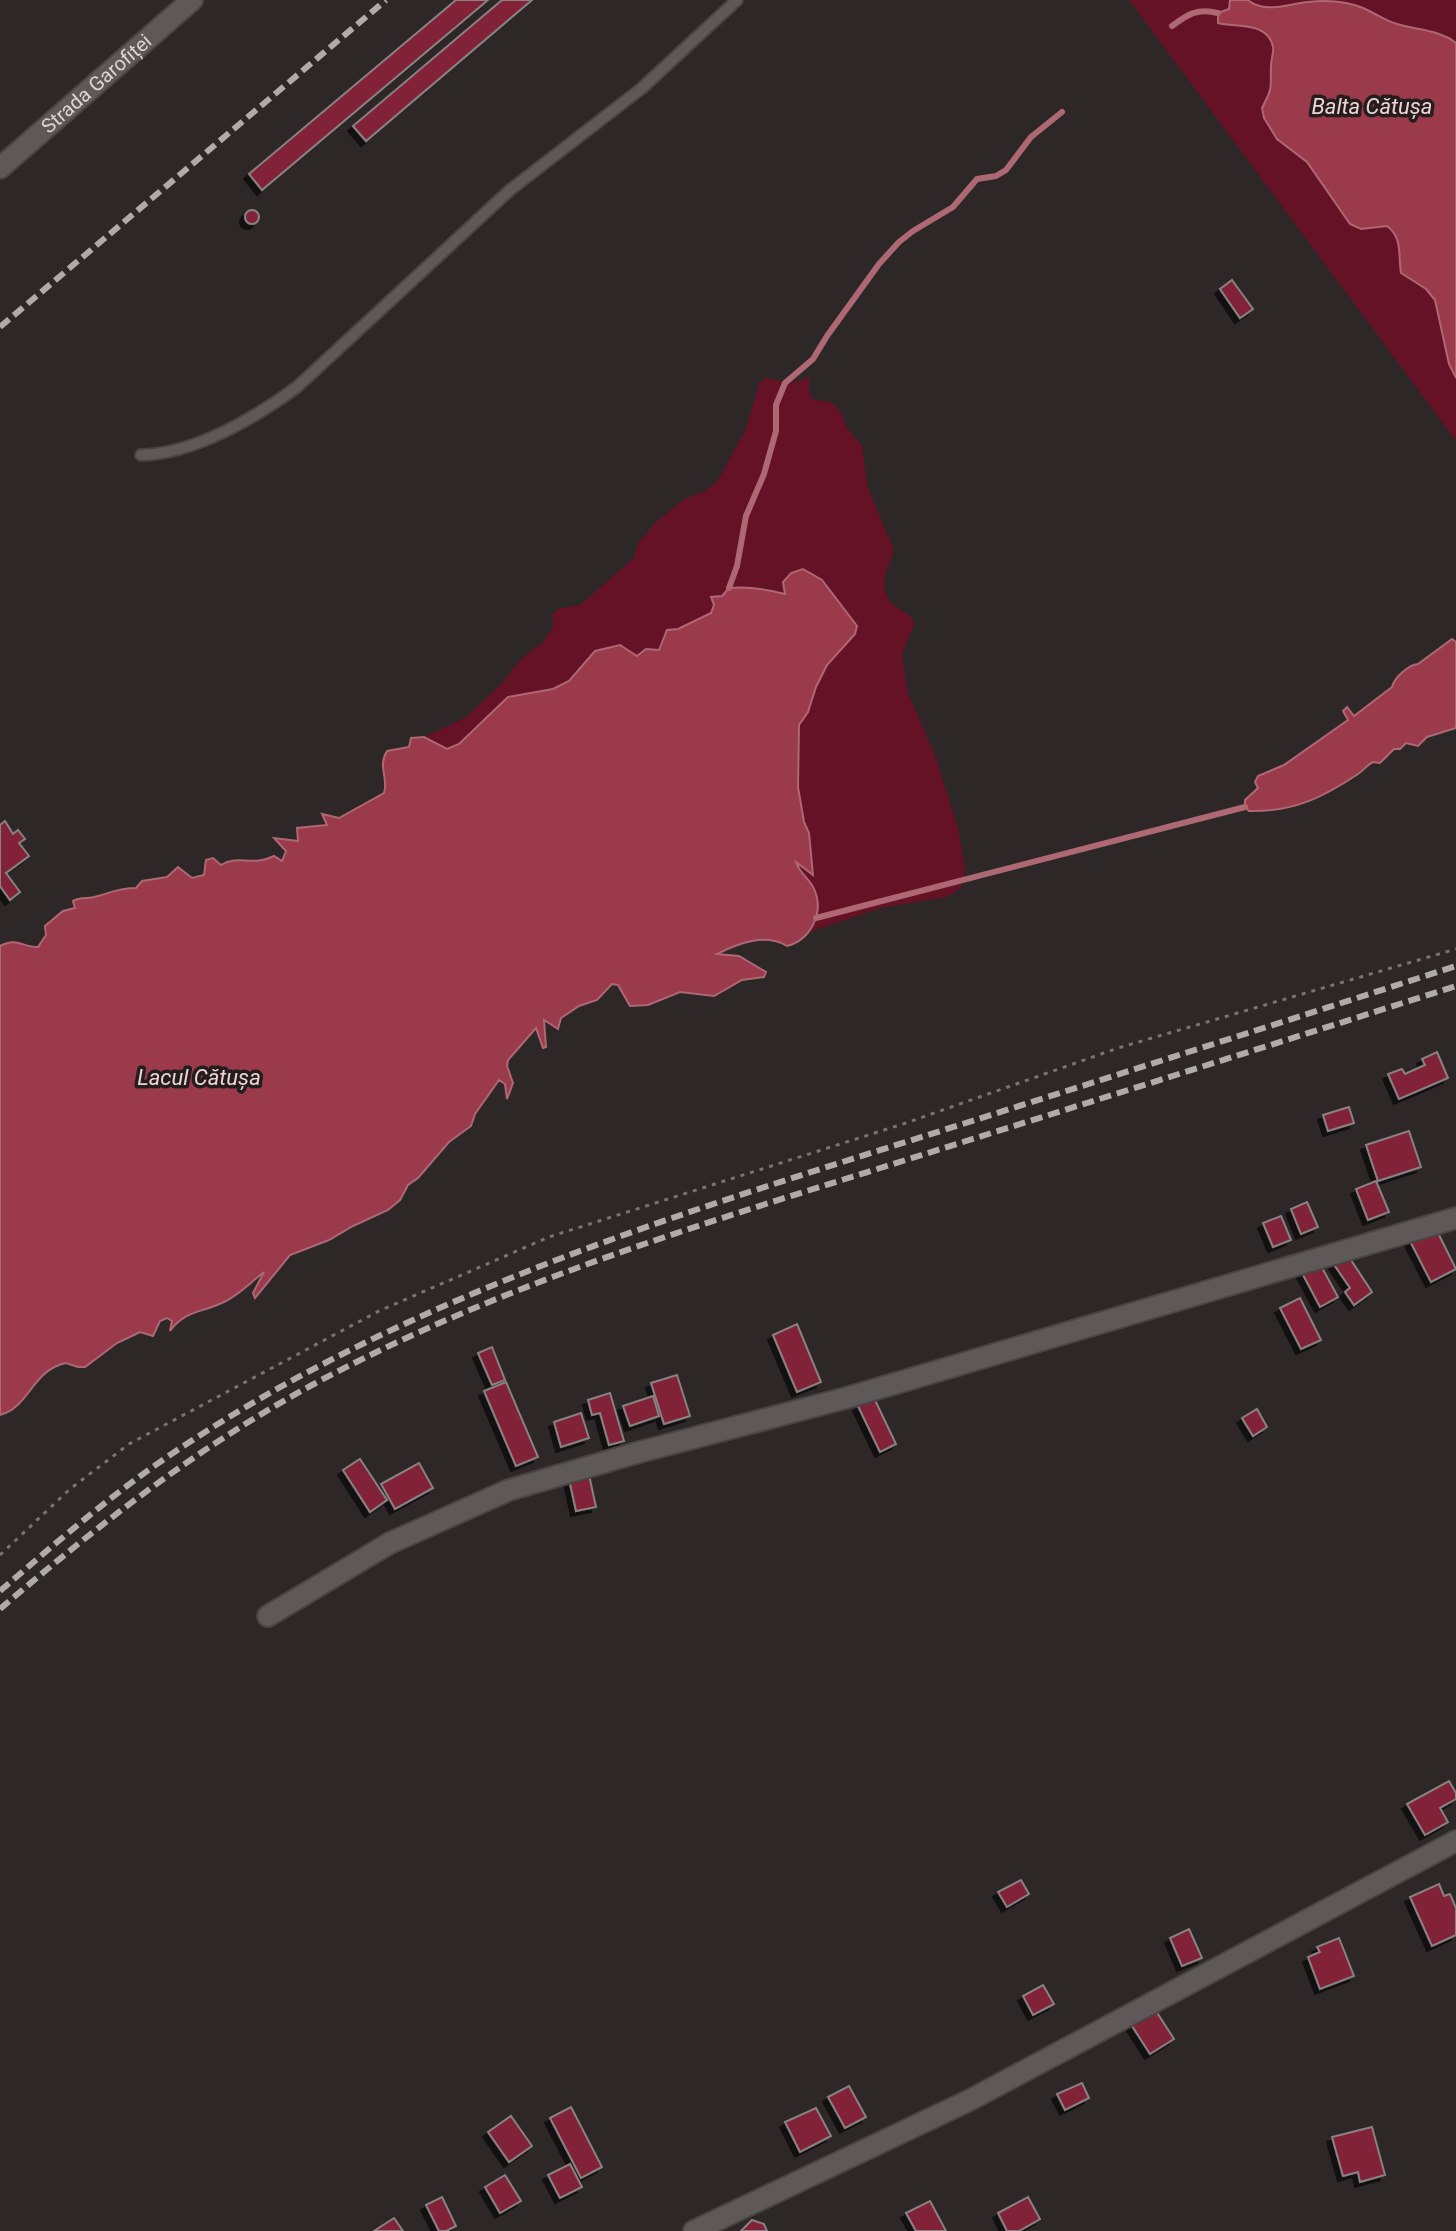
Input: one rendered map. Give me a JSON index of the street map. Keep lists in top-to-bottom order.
{
  "streets": {
    "street": ["Strada Garofiței"]
  },
  "water": ["Balta Cătușa", "Lacul Cătușa"]
}
